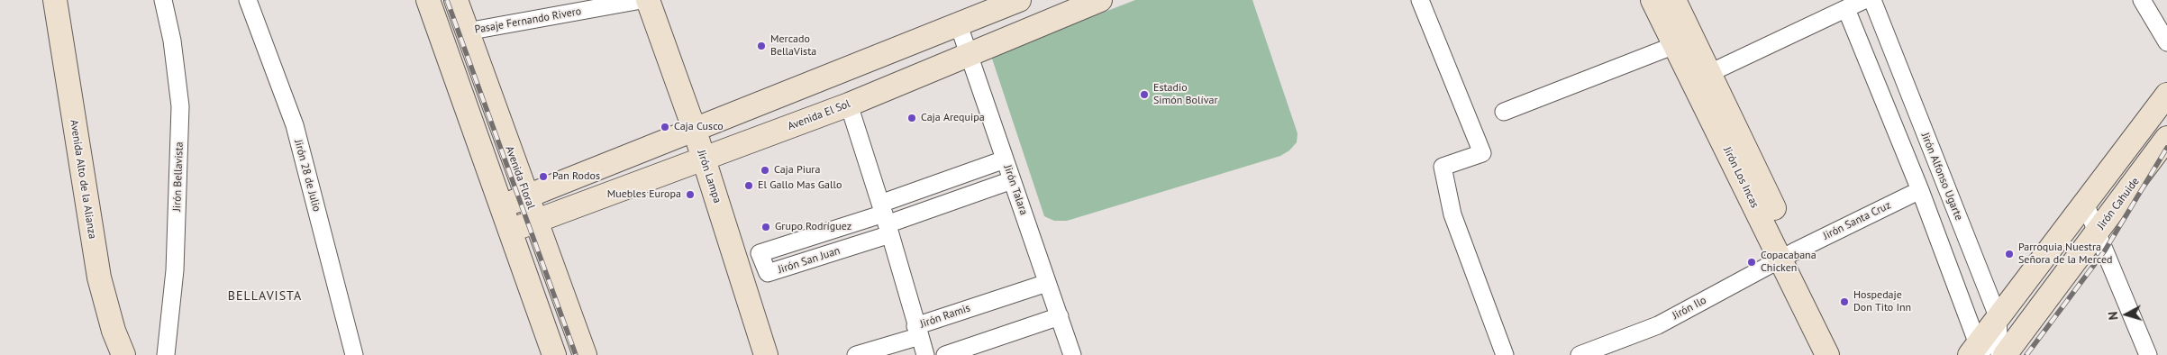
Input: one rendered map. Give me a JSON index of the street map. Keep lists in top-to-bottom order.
{
  "streets": {
    "street": [
      "Pasaje Fernando Rivero",
      "Avenida El Sol",
      "Jirón 28 de Julio",
      "Jirón Bellavista",
      "Jirón Lampa",
      "Jirón Alfonso Ugarte",
      "Avenida Floral",
      "Jirón Los Incas",
      "Avenida Alto de la Alianza",
      "Jirón Talara",
      "Jirón Cahuide",
      "Jirón Santa Cruz",
      "Jirón San Juan",
      "Jirón Ilo",
      "Jirón Ramis"
    ]
  },
  "crossings": [
    ["Pasaje Fernando Rivero", "Avenida Floral"],
    ["Avenida El Sol", "Jirón Lampa"],
    ["Avenida El Sol", "Avenida Floral"],
    ["Avenida El Sol", "Jirón Talara"],
    ["Jirón Los Incas", "Jirón Santa Cruz"],
    ["Jirón Los Incas", "Jirón Ilo"],
    ["Jirón Talara", "Jirón San Juan"],
    ["Jirón Talara", "Jirón Ramis"],
    ["Jirón Santa Cruz", "Jirón Ilo"]
  ],
  "districts": ["BELLAVISTA"],
  "places": [
    "Mercado BellaVista",
    "Estadio Simón Bolívar",
    "Caja Arequipa",
    "Caja Cusco",
    "Caja Piura",
    "Pan Rodos",
    "El Gallo Mas Gallo",
    "Muebles Europa",
    "Grupo Rodríguez",
    "Parroquia Nuestra Señora de la Merced",
    "Copacabana Chicken",
    "Hospedaje Don Tito Inn"
  ],
  "north": "left"
}
